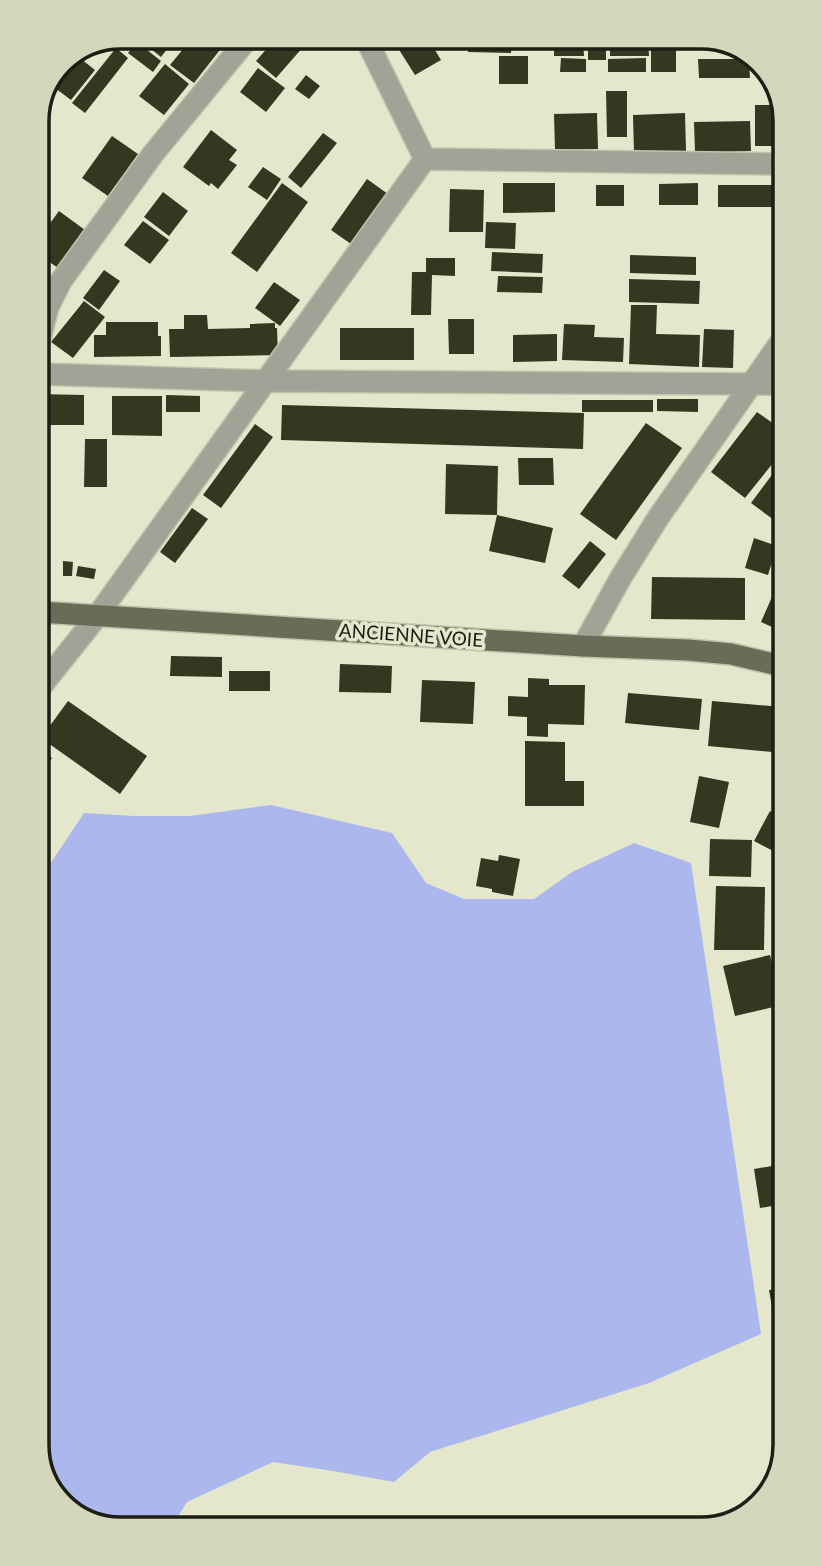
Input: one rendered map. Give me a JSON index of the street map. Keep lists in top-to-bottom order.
{
  "streets": {
    "main road": ["ANCIENNE VOIE"]
  }
}
